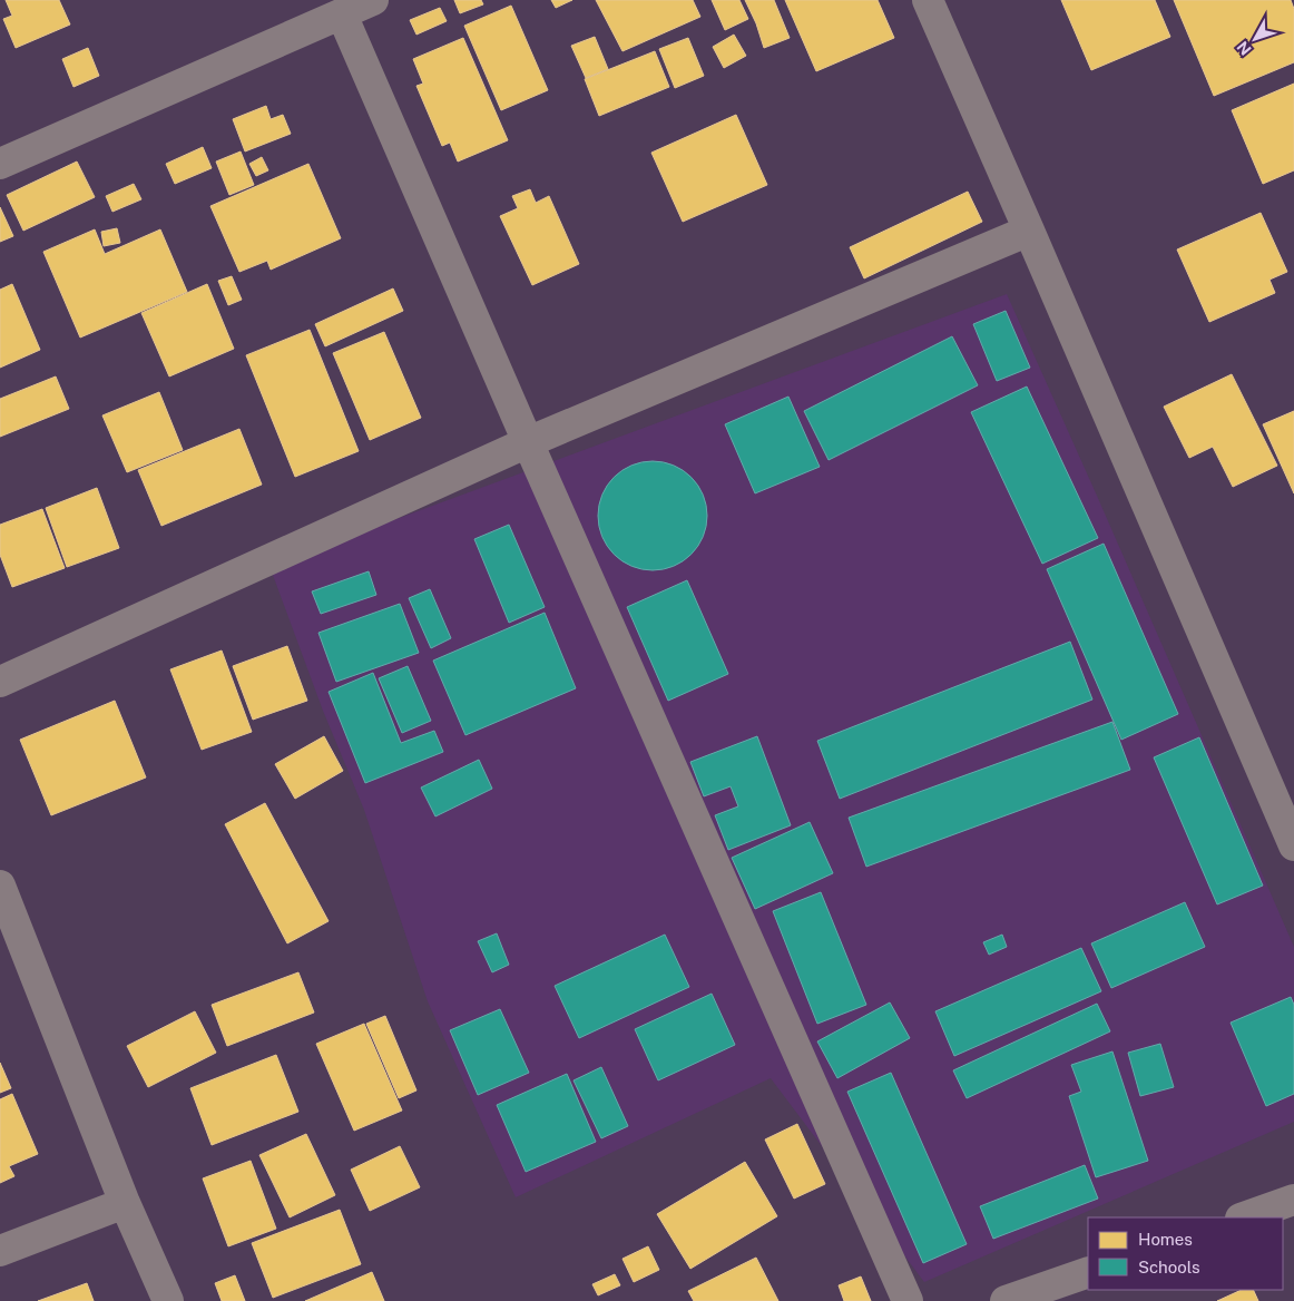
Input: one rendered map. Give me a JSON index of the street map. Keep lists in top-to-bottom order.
{
  "legend": ["Homes", "Schools"],
  "north": "bottom left"
}
